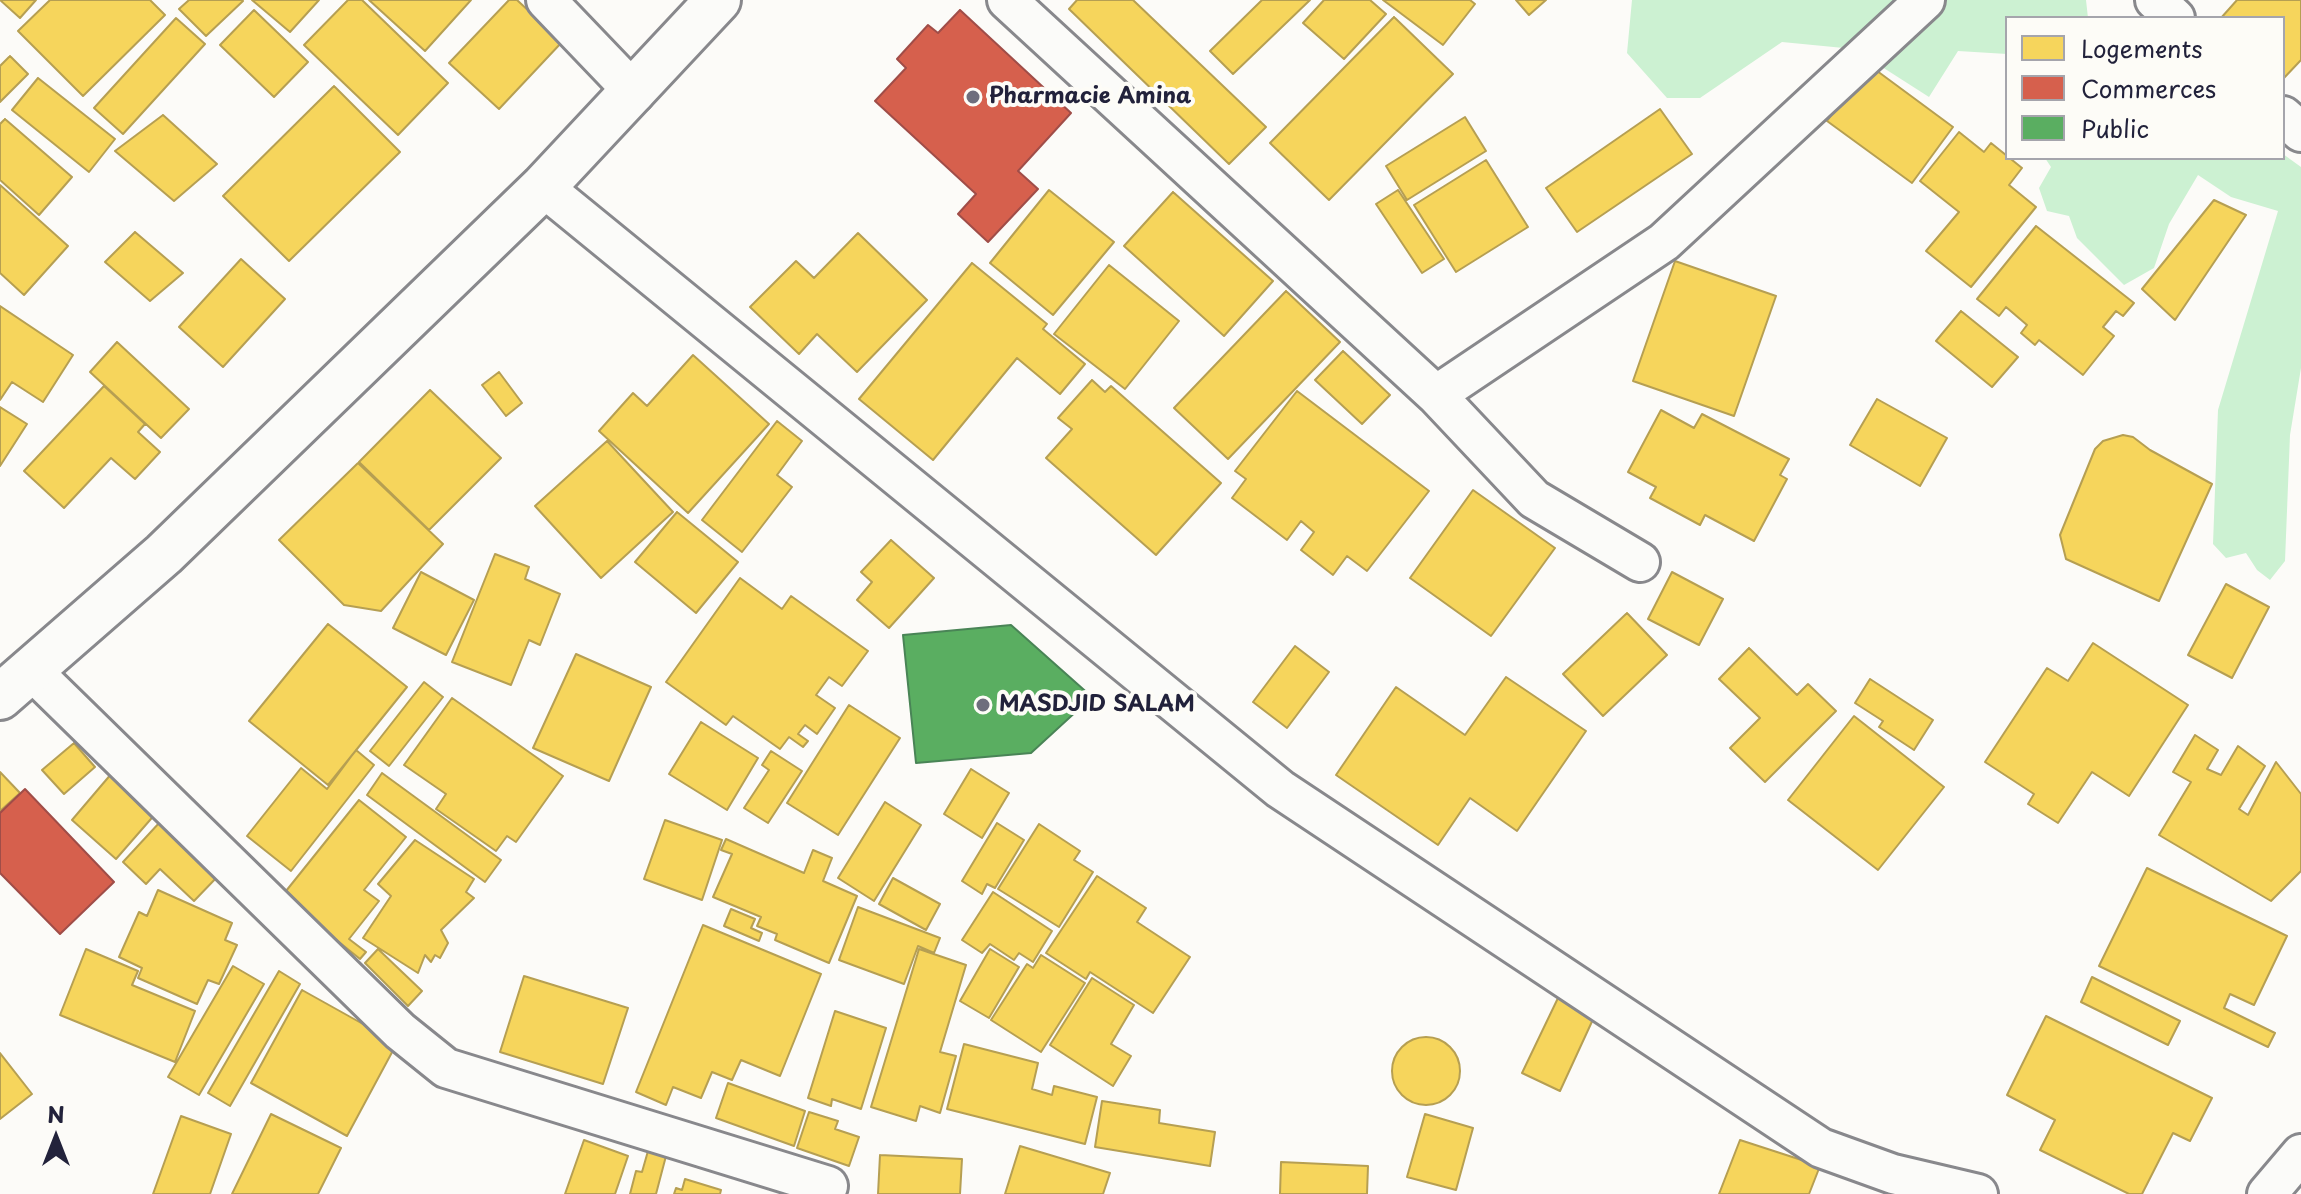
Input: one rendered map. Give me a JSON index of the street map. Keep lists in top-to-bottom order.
{
  "places": ["Pharmacie Amina", "MASDJID SALAM"],
  "legend": ["Logements", "Commerces", "Public"],
  "north": "top"
}
